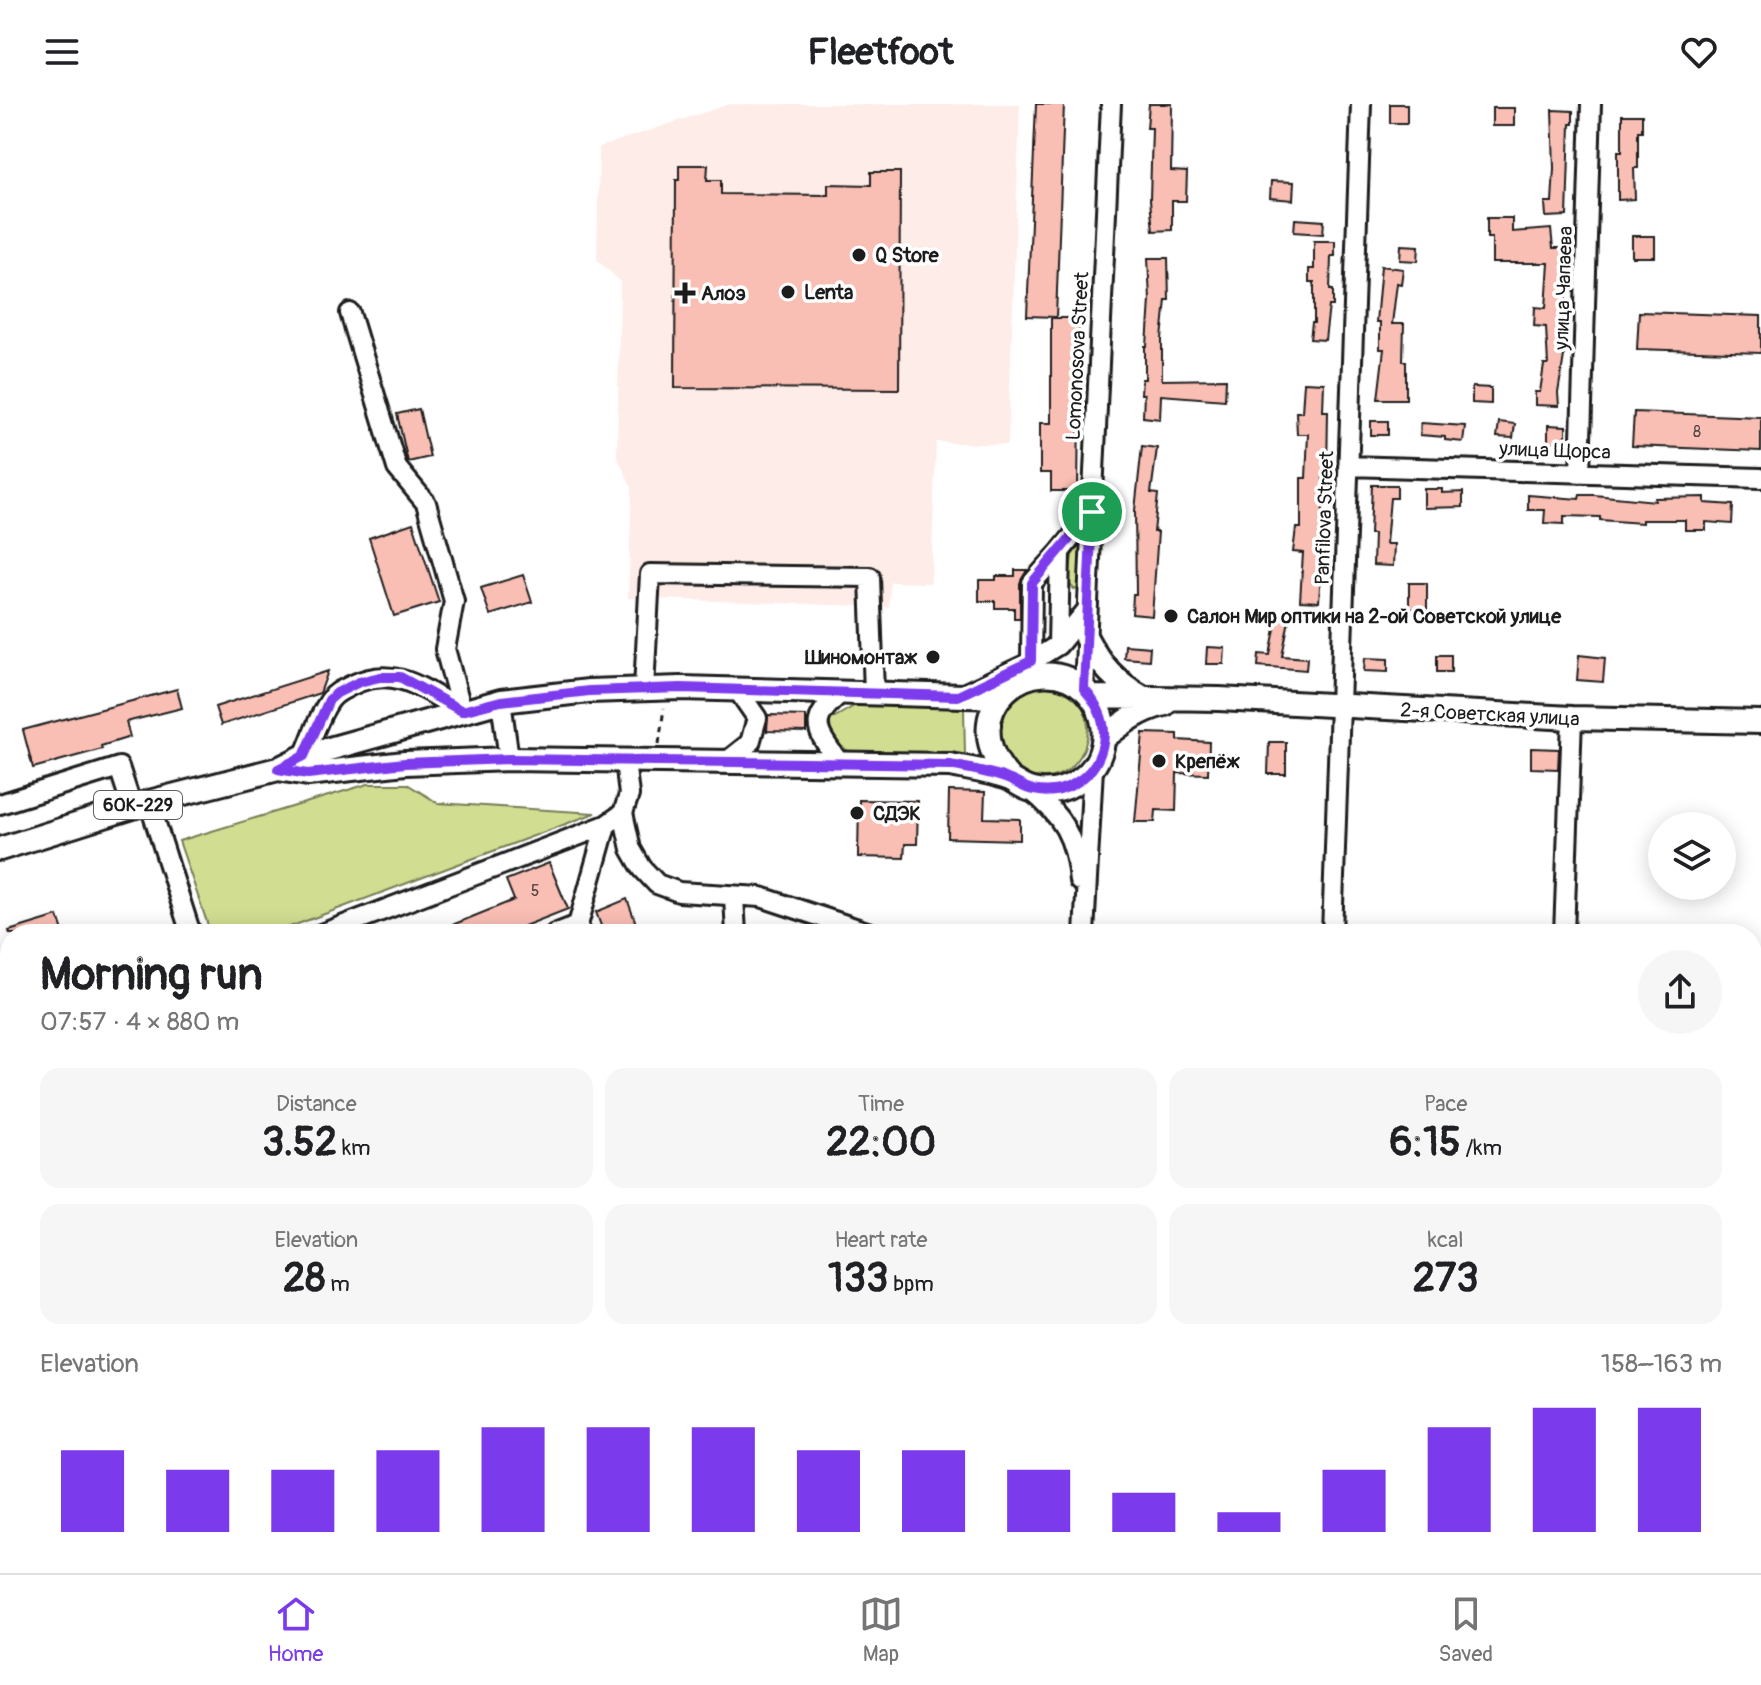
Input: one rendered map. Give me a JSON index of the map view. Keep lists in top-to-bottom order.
{
  "streets": {
    "main road": ["2-я Советская улица", "60К-229"],
    "street": [
      "улица Чапаева",
      "Lomonosova Street",
      "улица Щорса",
      "Panfilova Street"
    ]
  },
  "crossings": [
    ["улица Чапаева", "улица Щорса"],
    ["Lomonosova Street", "2-я Советская улица"],
    ["улица Щорса", "Panfilova Street"],
    ["Panfilova Street", "2-я Советская улица"]
  ],
  "places": {
    "other": [
      "Q Store",
      "Lenta",
      "Салон Мир оптики на 2-ой Советской улице",
      "Шиномонтаж",
      "Крепёж",
      "СДЭК"
    ],
    "health": ["Алоэ"]
  },
  "house_numbers": ["8", "5"],
  "page": {
    "header": "Fleetfoot",
    "heading": ["Morning run", "07:57 · 4 × 880 m"],
    "stats": [
      ["Distance", "3.52 km"],
      ["Time", "22:00"],
      ["Pace", "6:15 /km"],
      ["Elevation", "28 m"],
      ["Heart rate", "133 bpm"],
      ["kcal", "273"]
    ],
    "chart": ["Elevation", "158–163 m"],
    "tabs": ["Home", "Map", "Saved"]
  }
}
